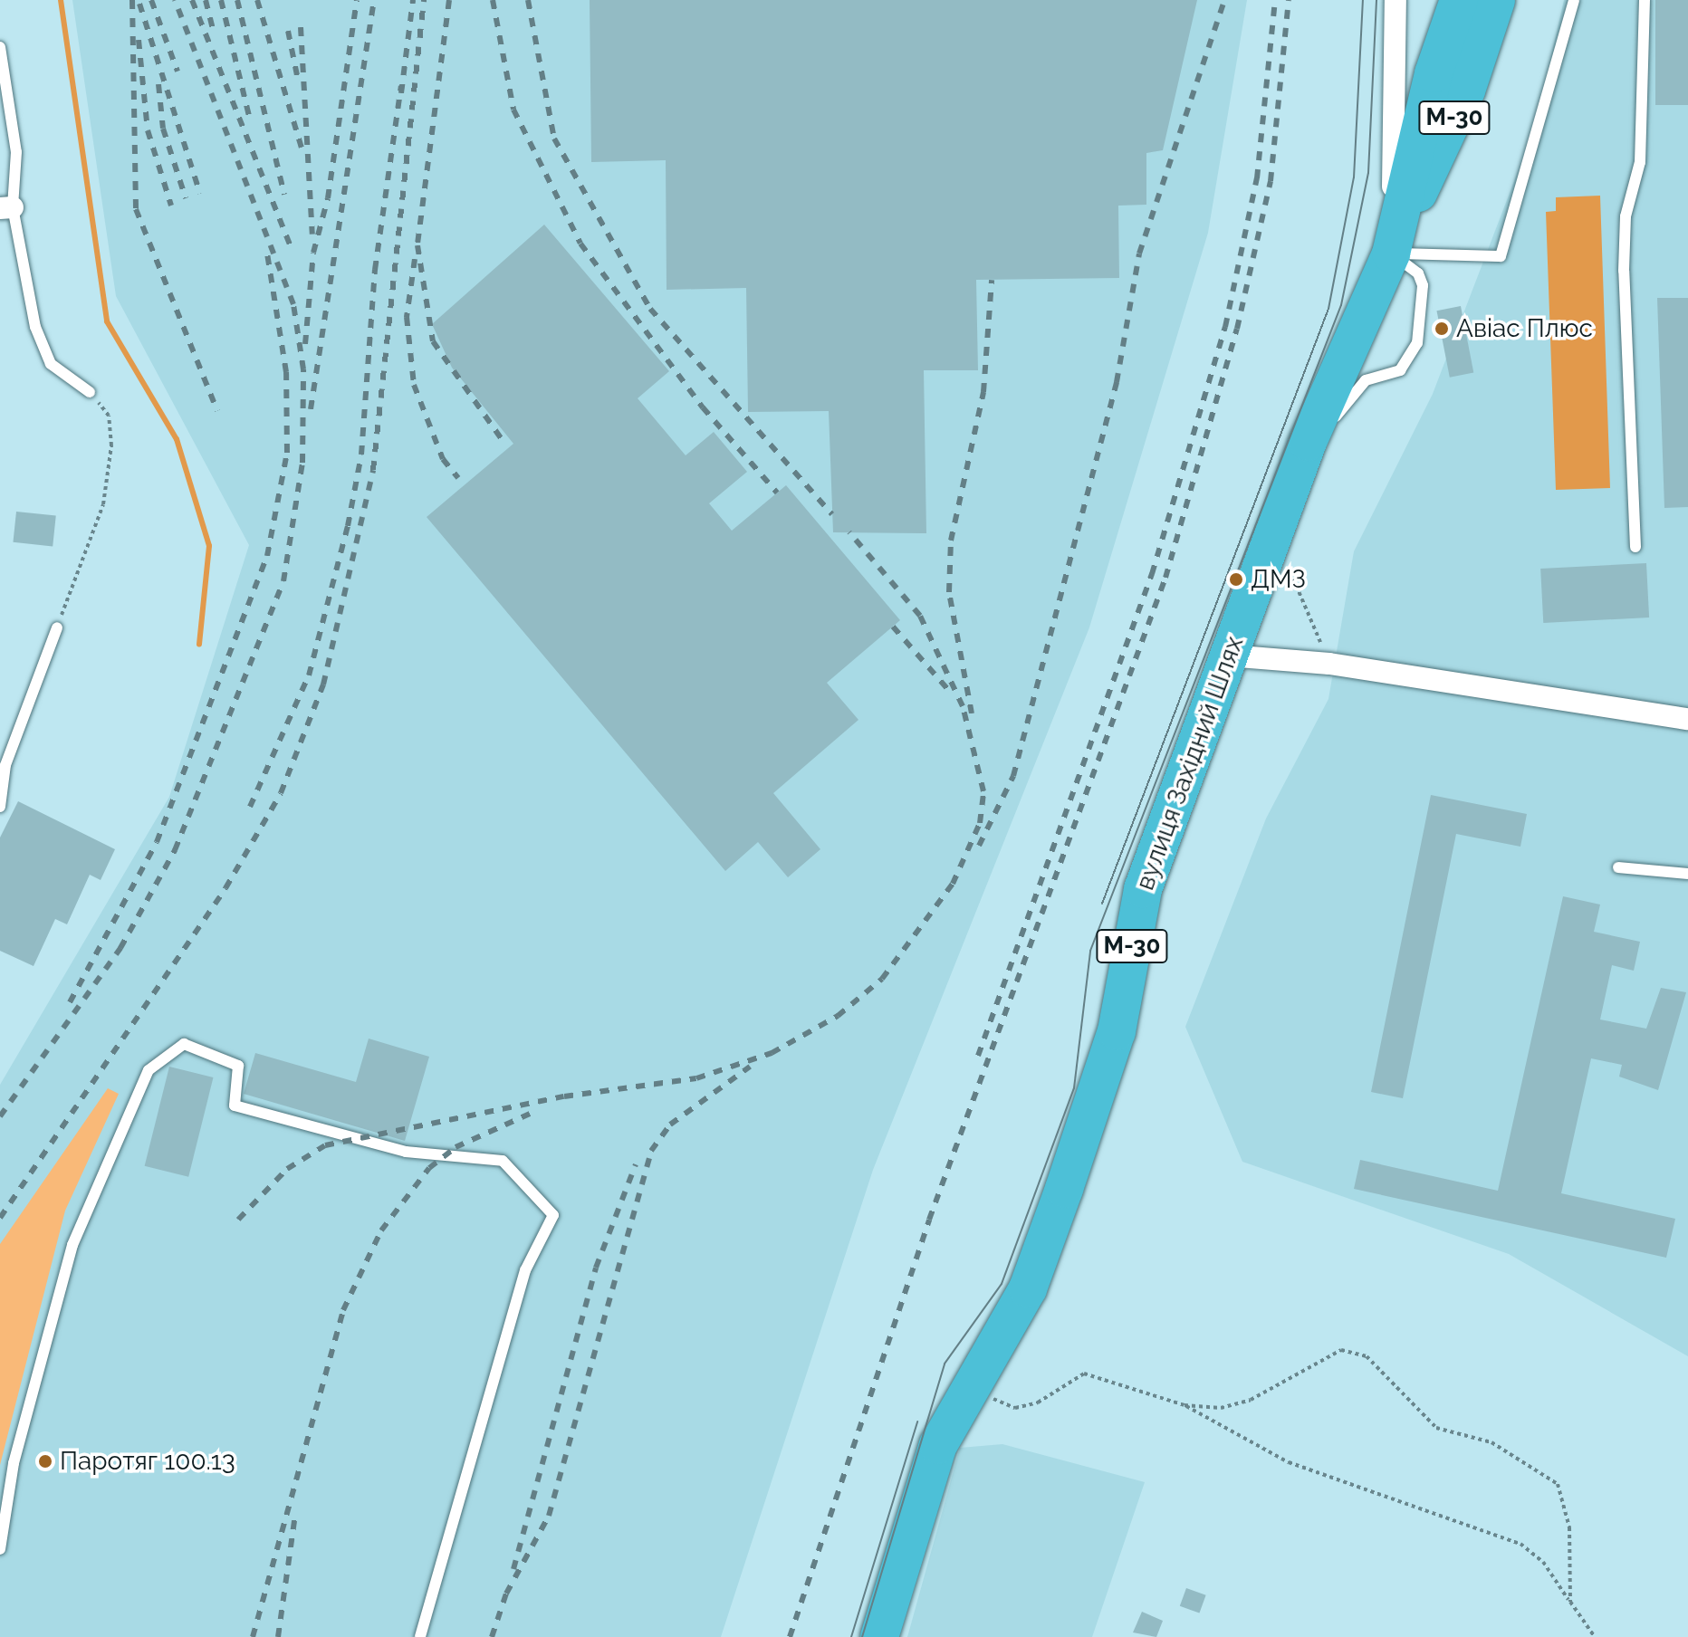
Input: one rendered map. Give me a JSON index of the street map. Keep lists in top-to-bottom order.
{
  "streets": {
    "highway": ["М-30", "вулиця Західний Шлях"]
  },
  "crossings": [
    ["М-30", "вулиця Західний Шлях"]
  ],
  "places": ["Авіас Плюс", "ДМЗ", "Паротяг 100.13"]
}
